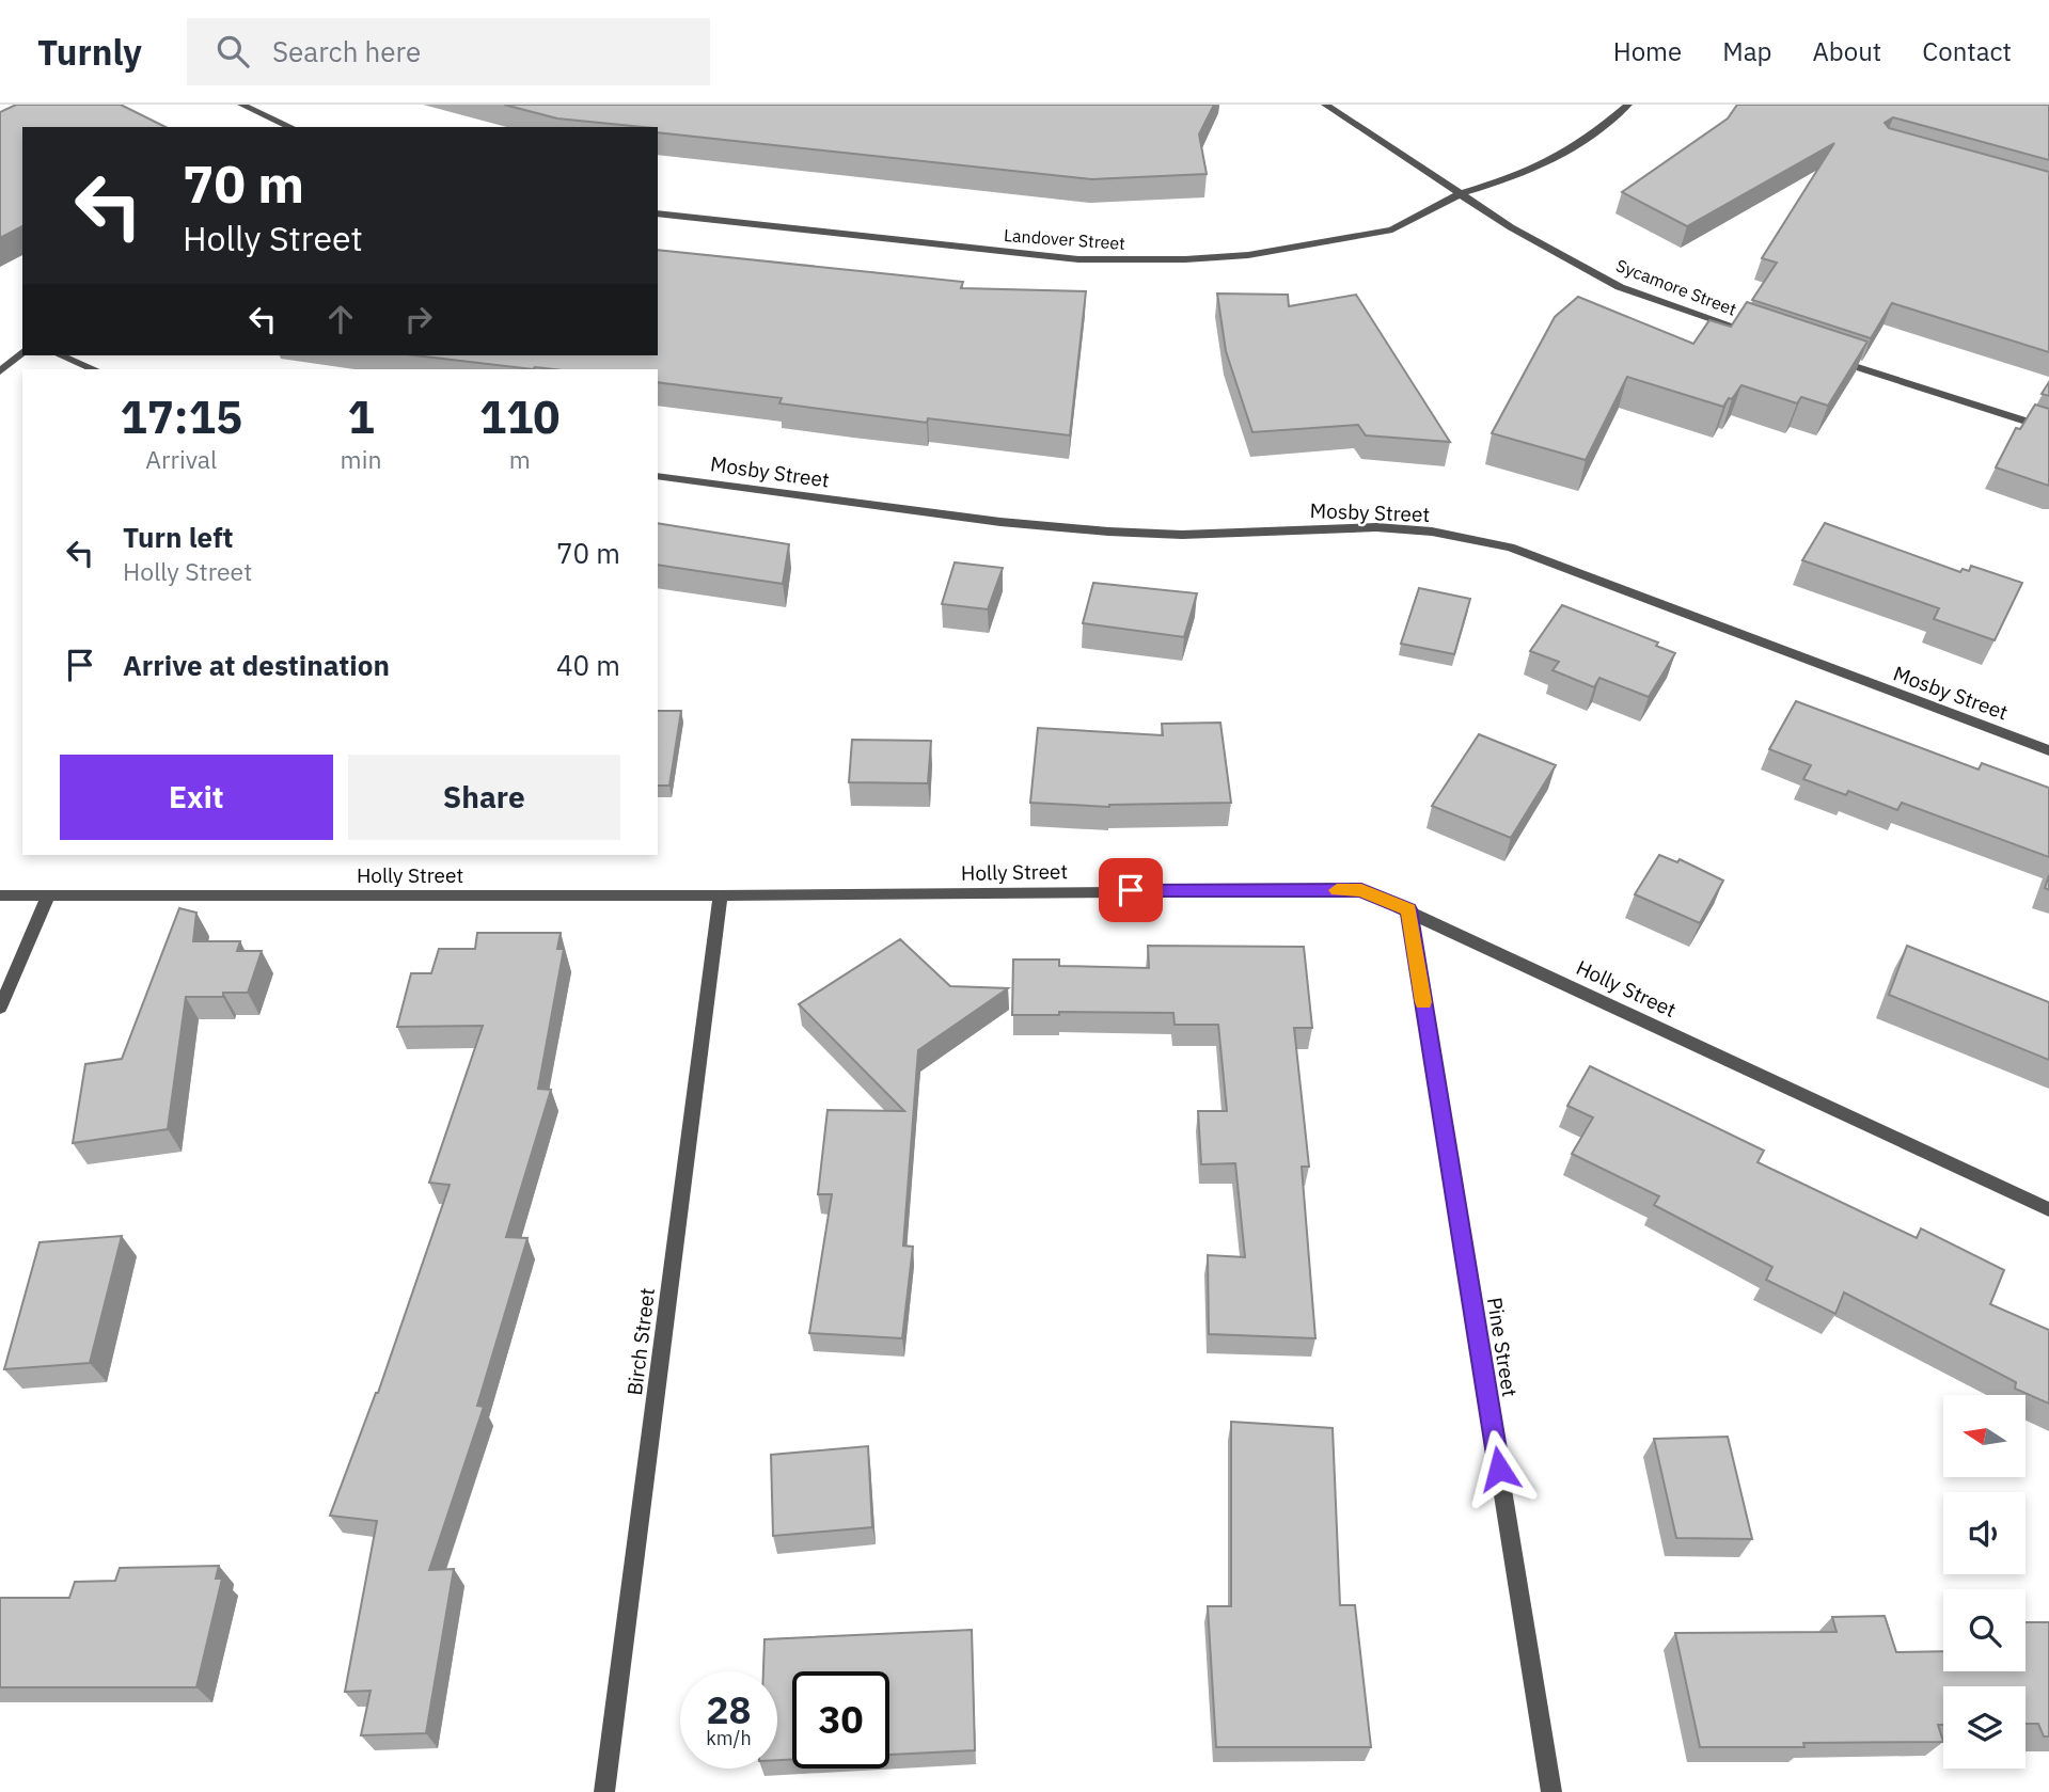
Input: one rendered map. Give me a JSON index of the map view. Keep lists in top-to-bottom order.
{
  "streets": {
    "street": [
      "Landover Street",
      "Sycamore Street",
      "Mosby Street",
      "Holly Street",
      "Birch Street",
      "Pine Street"
    ]
  },
  "crossings": [
    ["Landover Street", "Sycamore Street"],
    ["Holly Street", "Birch Street"],
    ["Holly Street", "Pine Street"]
  ],
  "north": "left",
  "page": {
    "header": "Turnly",
    "search": "Search here",
    "nav": [
      "Home",
      "Map",
      "About",
      "Contact"
    ],
    "turn": ["70 m", "Holly Street"],
    "eta": [
      "17:15",
      "Arrival",
      "1",
      "min",
      "110",
      "m"
    ],
    "list": [
      {
        "name": "Turn left",
        "note": "Holly Street",
        "value": "70 m"
      },
      {
        "name": "Arrive at destination",
        "value": "40 m"
      }
    ],
    "buttons": ["Exit", "Share"],
    "speed": "28 km/h",
    "limit": "30"
  }
}
